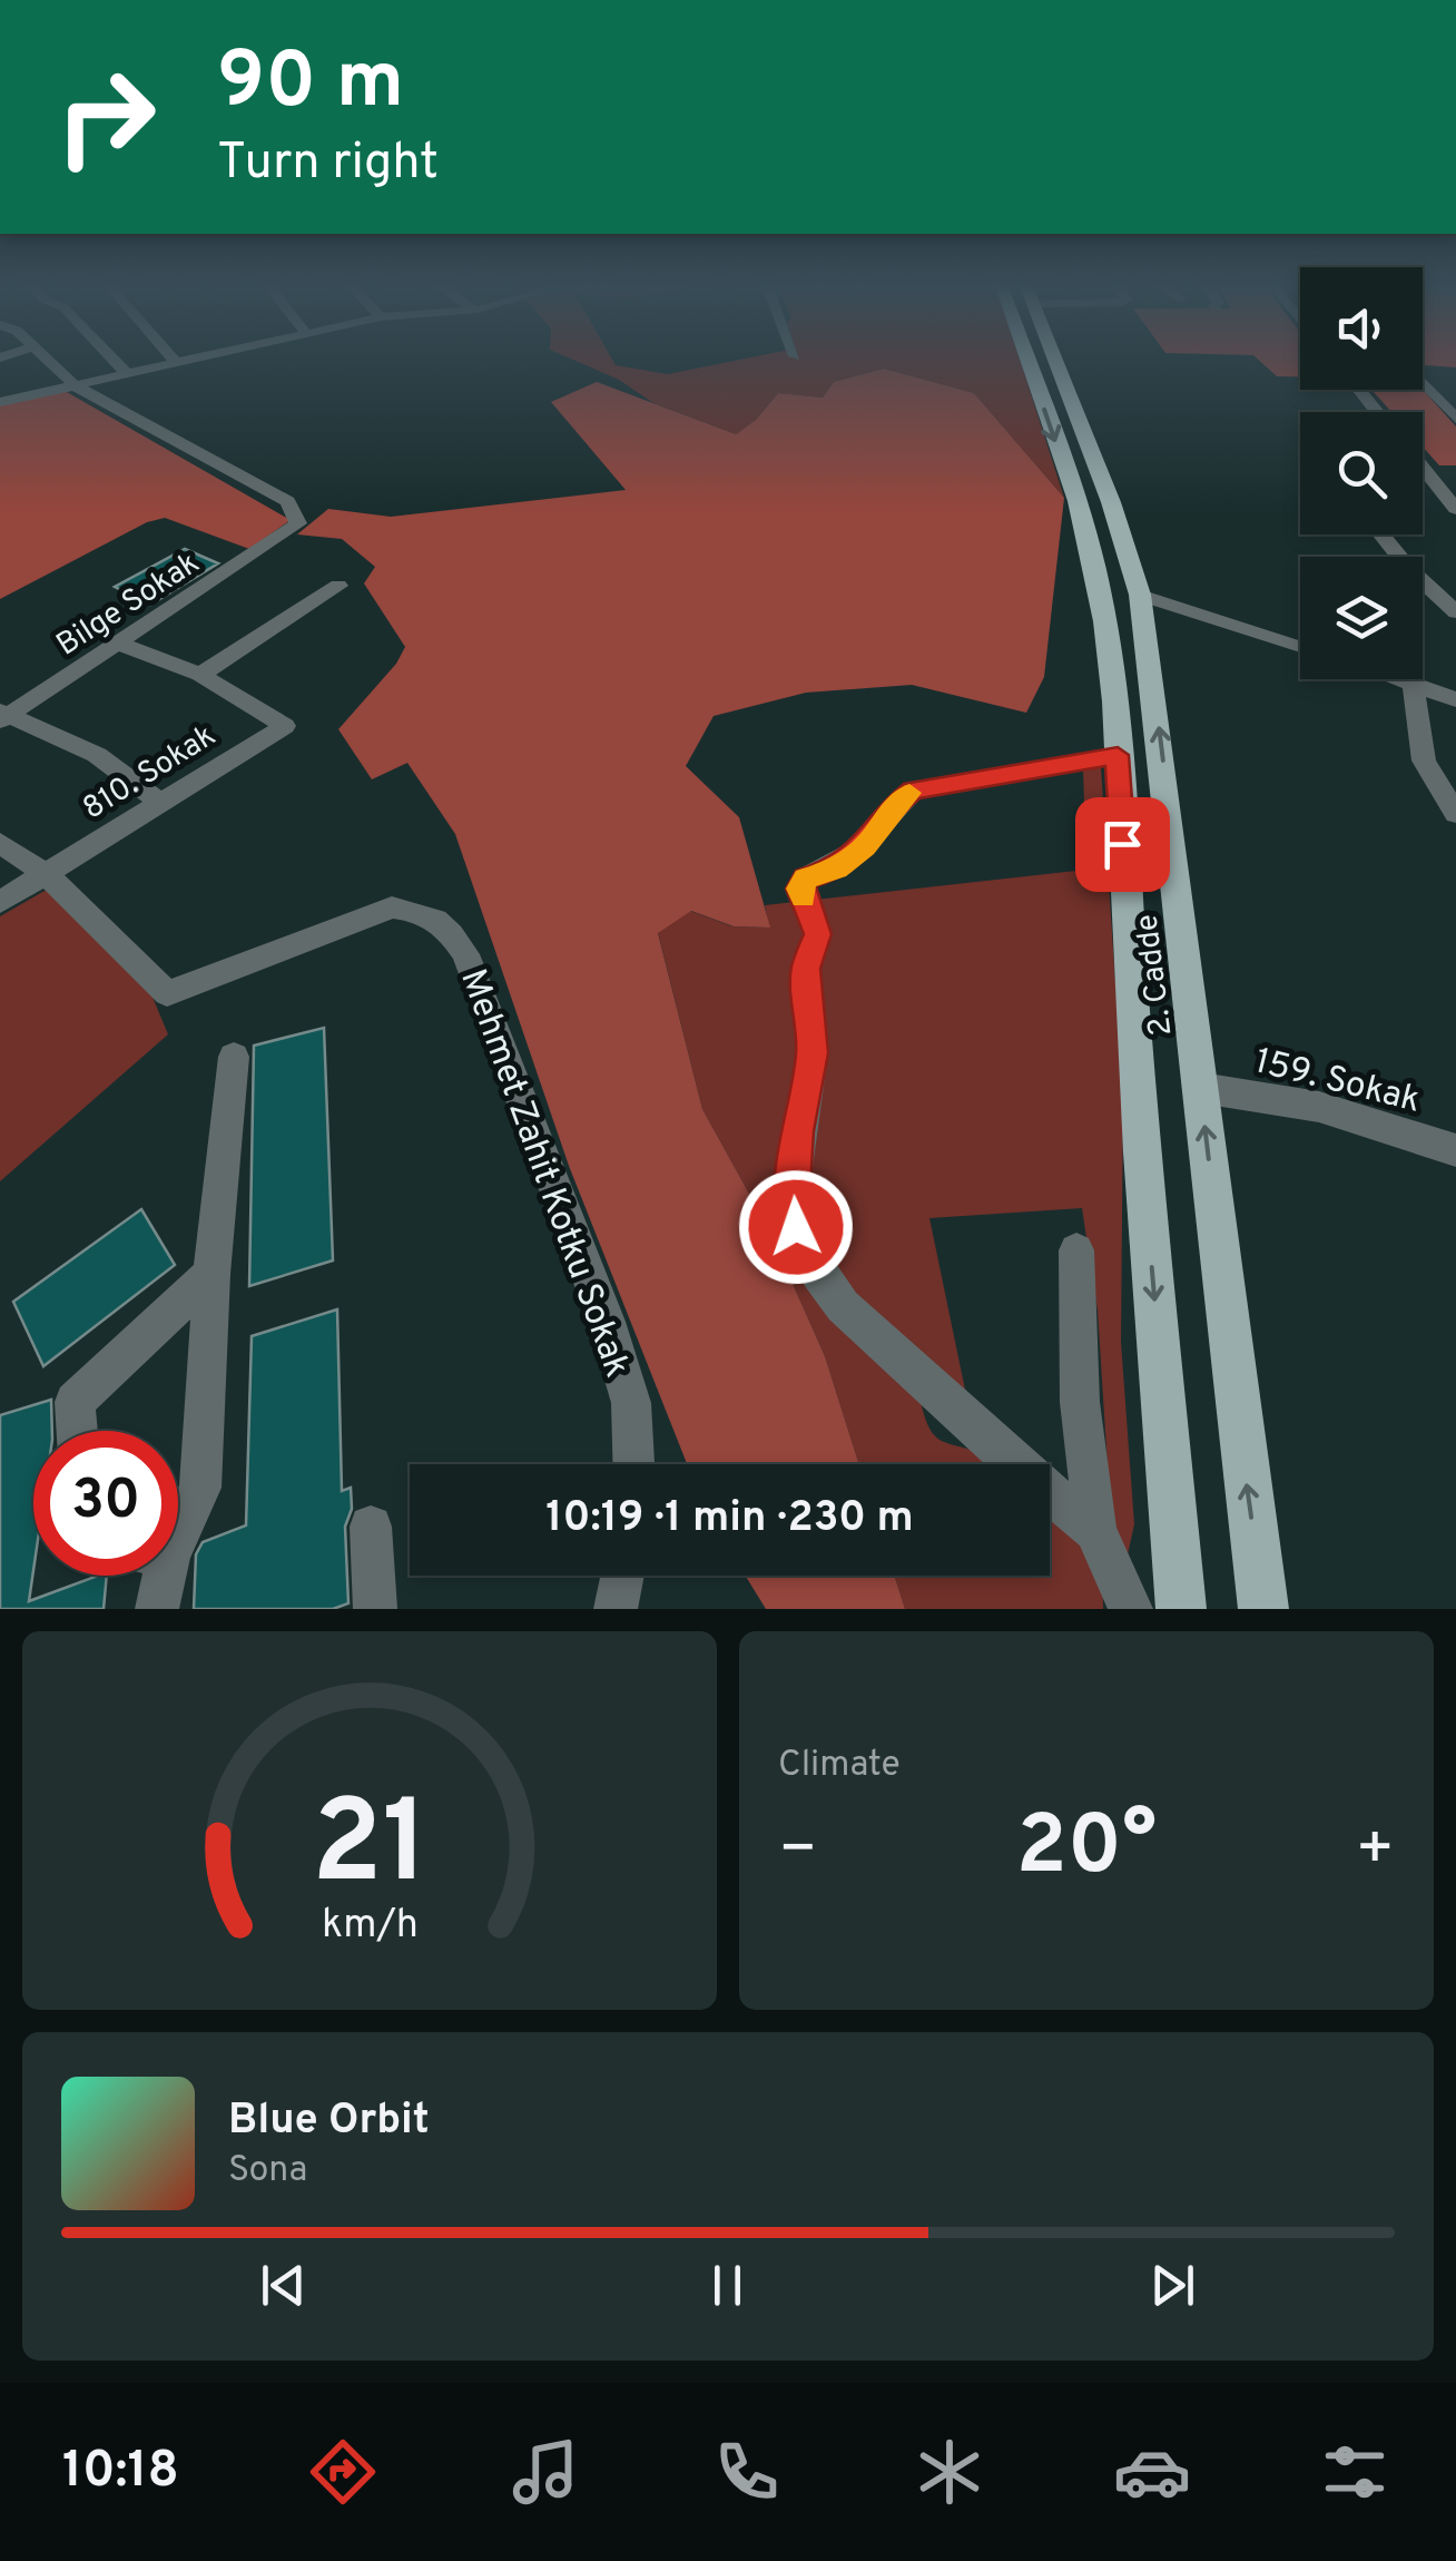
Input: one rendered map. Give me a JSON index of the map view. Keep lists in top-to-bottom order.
{
  "streets": {
    "main road": ["2. Cadde"],
    "street": [
      "Bilge Sokak",
      "810. Sokak",
      "159. Sokak",
      "Mehmet Zahit Kotku Sokak"
    ]
  },
  "crossings": [
    ["810. Sokak", "Mehmet Zahit Kotku Sokak"],
    ["2. Cadde", "159. Sokak"]
  ],
  "page": {
    "turn": ["90 m", "Turn right"],
    "limit": "30",
    "trip": "10:19 · 1 min · 230 m",
    "tile": "Climate",
    "heat": ["−", "20°", "+"],
    "song": ["Blue Orbit", "Sona"],
    "tabs": "10:18",
    "gauge": ["21", "km/h"]
  }
}
